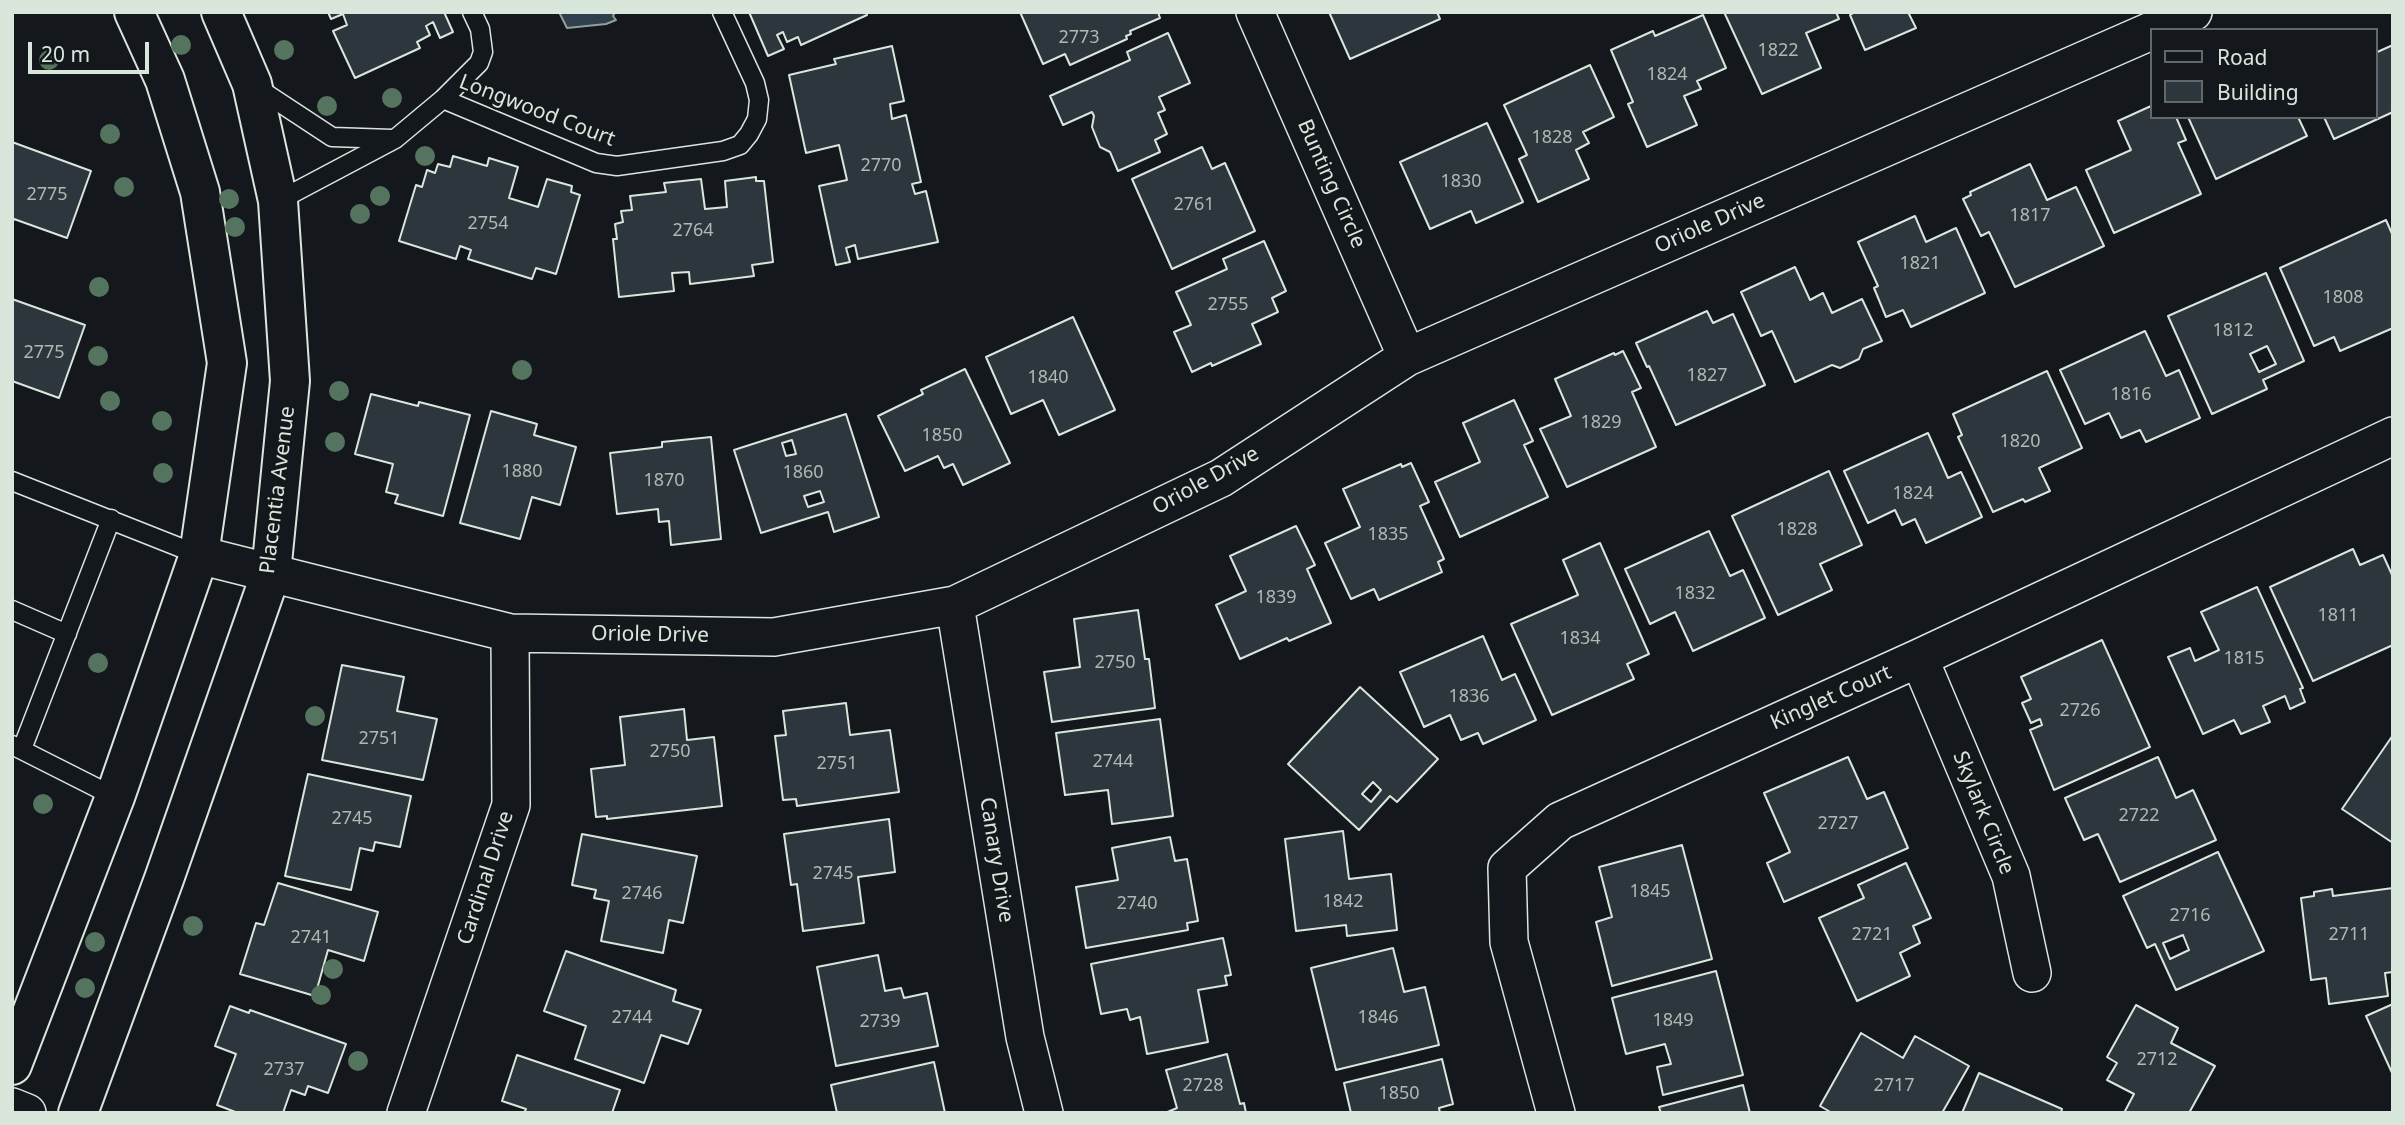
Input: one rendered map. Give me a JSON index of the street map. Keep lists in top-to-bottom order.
{
  "streets": {
    "main road": ["Placentia Avenue"],
    "street": [
      "Bunting Circle",
      "Oriole Drive",
      "Kinglet Court",
      "Skylark Circle",
      "Canary Drive",
      "Cardinal Drive"
    ],
    "lane": ["Longwood Court"]
  },
  "crossings": [
    ["Longwood Court", "Placentia Avenue"],
    ["Bunting Circle", "Oriole Drive"],
    ["Oriole Drive", "Placentia Avenue"],
    ["Oriole Drive", "Canary Drive"],
    ["Oriole Drive", "Cardinal Drive"],
    ["Kinglet Court", "Skylark Circle"]
  ],
  "house_numbers": [
    "2773",
    "1822",
    "1824",
    "1828",
    "2770",
    "1830",
    "2775",
    "2761",
    "1817",
    "2754",
    "2764",
    "1821",
    "1808",
    "2755",
    "1812",
    "2775",
    "1827",
    "1840",
    "1816",
    "1829",
    "1850",
    "1820",
    "1880",
    "1860",
    "1870",
    "1824",
    "1828",
    "1835",
    "1832",
    "1839",
    "1811",
    "1834",
    "1815",
    "2750",
    "1836",
    "2726",
    "2751",
    "2750",
    "2744",
    "2751",
    "2722",
    "2745",
    "2727",
    "2745",
    "1845",
    "2746",
    "1842",
    "2740",
    "2716",
    "2721",
    "2711",
    "2741",
    "2744",
    "1846",
    "1849",
    "2739",
    "2712",
    "2737",
    "2728",
    "2717",
    "1850"
  ],
  "legend": ["Road", "Building"],
  "scale_bar": "20 m"
}
